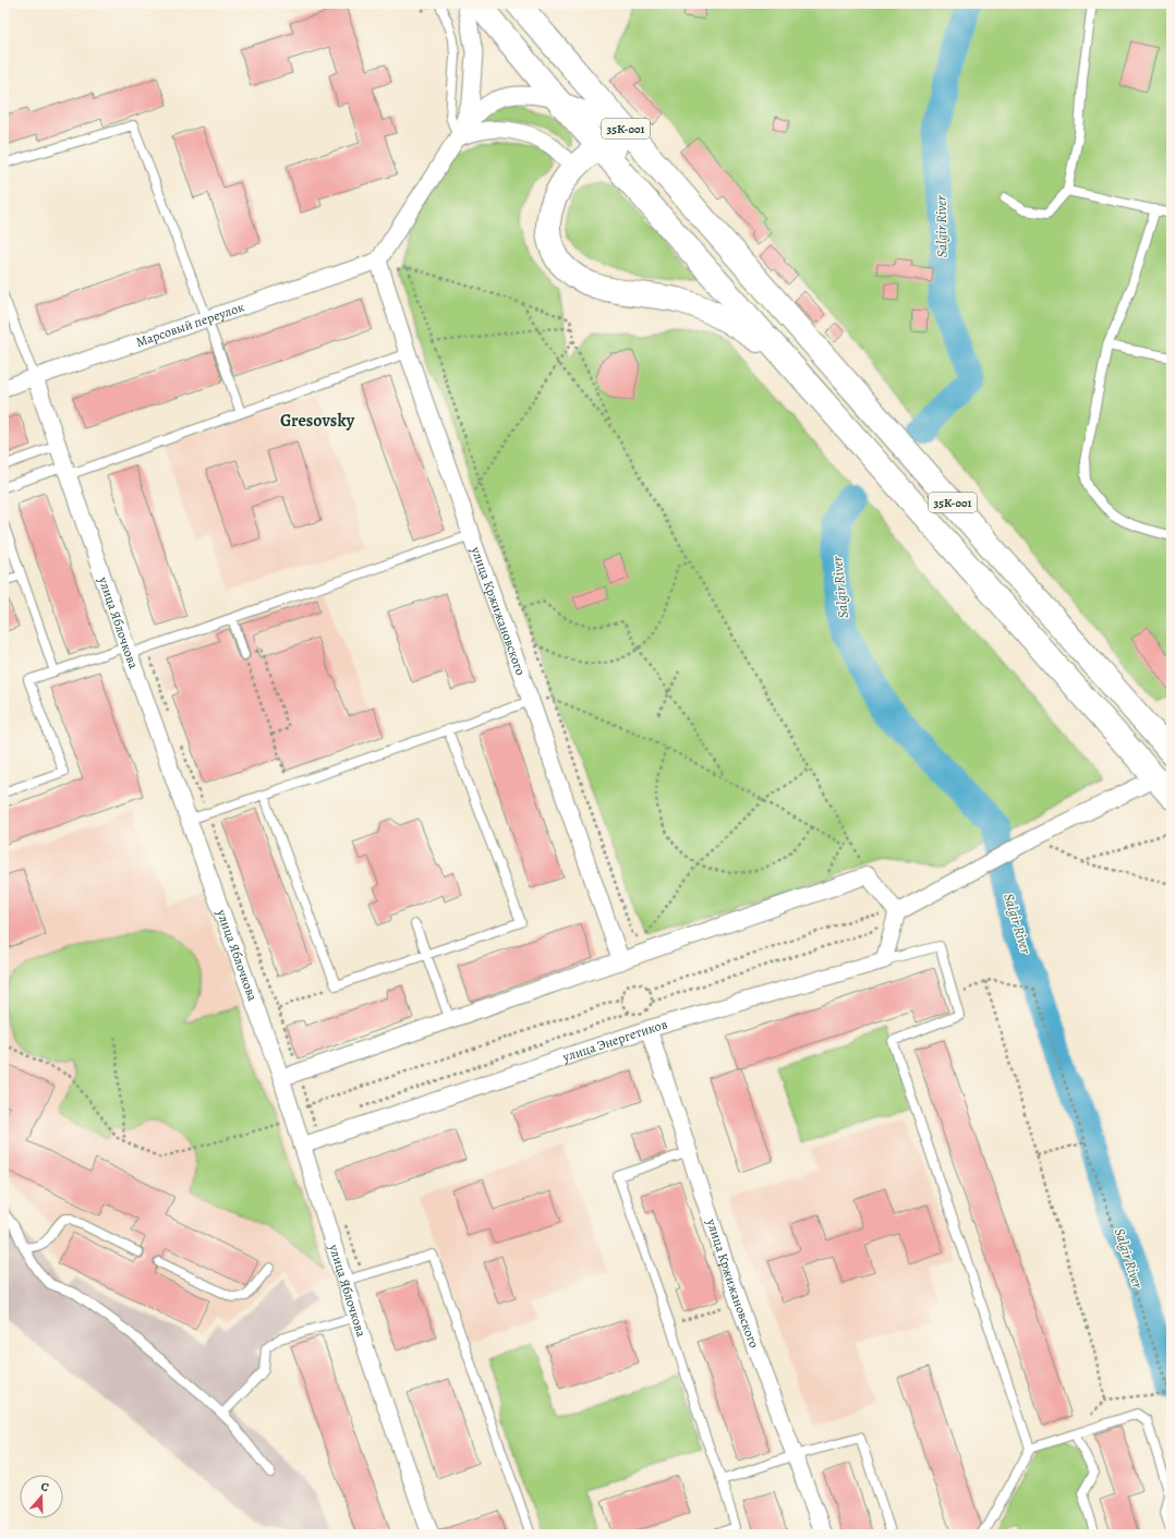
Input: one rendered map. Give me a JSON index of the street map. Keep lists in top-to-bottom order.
{
  "streets": {
    "main road": ["35К-001"],
    "street": [
      "Марсовый переулок",
      "улица Кржижановского",
      "улица Яблочкова",
      "улица Энергетиков"
    ]
  },
  "crossings": [
    ["Марсовый переулок", "улица Кржижановского"],
    ["Марсовый переулок", "улица Яблочкова"],
    ["улица Кржижановского", "улица Энергетиков"],
    ["улица Яблочкова", "улица Энергетиков"]
  ],
  "districts": ["Gresovsky"],
  "water": ["Salgir River"],
  "north": "top"
}
